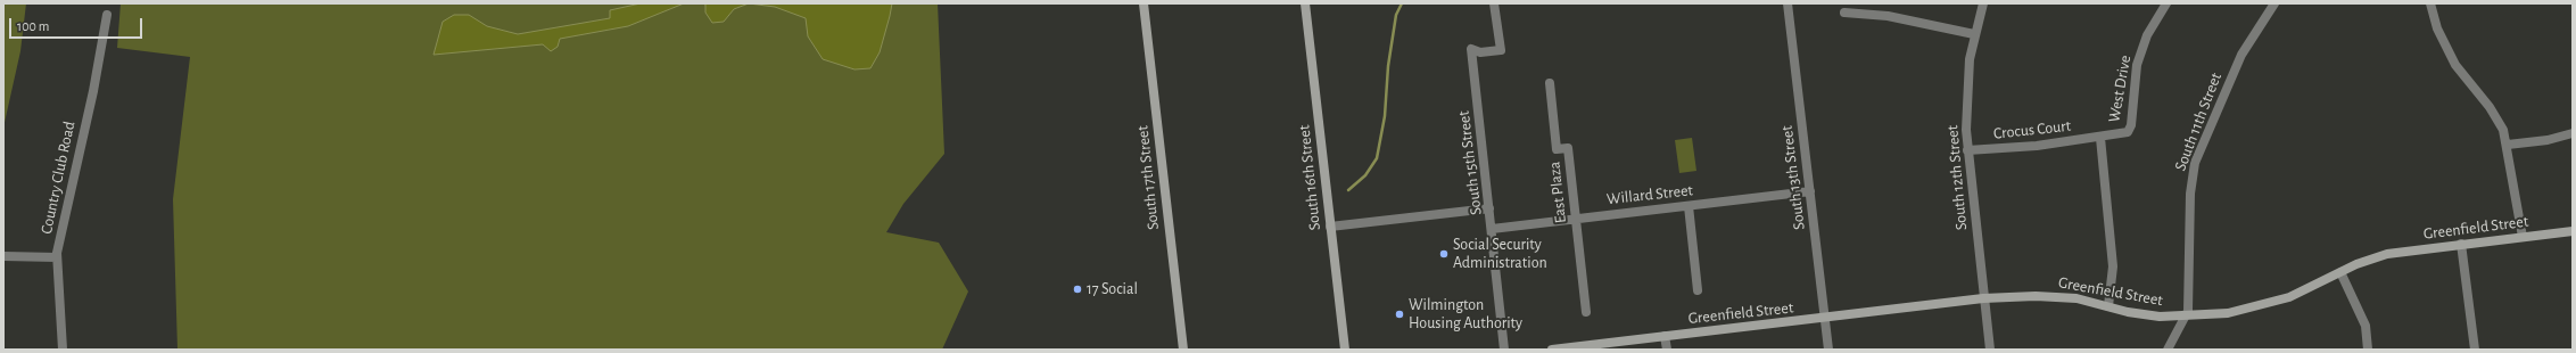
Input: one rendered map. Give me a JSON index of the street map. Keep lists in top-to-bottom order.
{
  "streets": {
    "main road": ["South 17th Street", "South 16th Street", "Greenfield Street"],
    "street": [
      "West Drive",
      "South 11th Street",
      "Crocus Court",
      "South 15th Street",
      "Country Club Road",
      "South 13th Street",
      "South 12th Street",
      "East Plaza",
      "Willard Street"
    ]
  },
  "crossings": [
    ["West Drive", "Crocus Court"],
    ["South 11th Street", "Greenfield Street"],
    ["Crocus Court", "South 12th Street"],
    ["South 15th Street", "Willard Street"],
    ["South 13th Street", "Willard Street"],
    ["South 13th Street", "Greenfield Street"],
    ["South 12th Street", "Greenfield Street"],
    ["East Plaza", "Willard Street"]
  ],
  "places": ["Social Security Administration", "17 Social", "Wilmington Housing Authority"],
  "scale_bar": "100 m"
}
